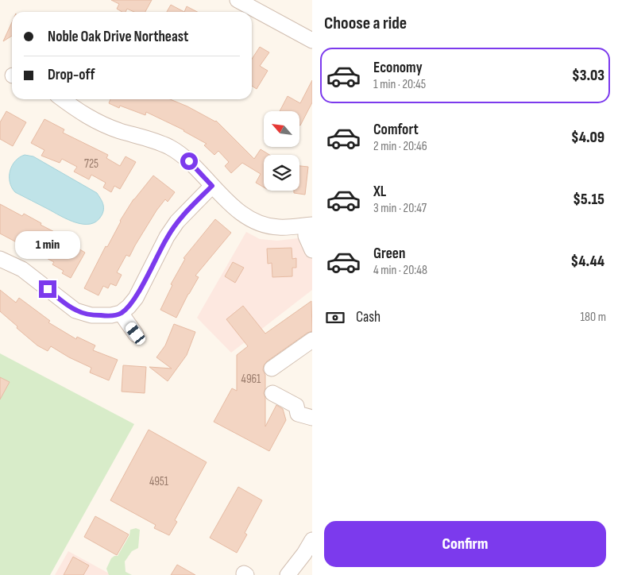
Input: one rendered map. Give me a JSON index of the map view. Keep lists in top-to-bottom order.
{
  "house_numbers": ["725", "4961", "4951"],
  "north": "top left",
  "page": {
    "heading": "Choose a ride",
    "banner": ["Noble Oak Drive Northeast", "Drop-off"],
    "list": [
      {
        "name": "Economy",
        "note": "1 min · 20:45",
        "value": "$3.03"
      },
      {
        "name": "Comfort",
        "note": "2 min · 20:46",
        "value": "$4.09"
      },
      {
        "name": "XL",
        "note": "3 min · 20:47",
        "value": "$5.15"
      },
      {
        "name": "Green",
        "note": "4 min · 20:48",
        "value": "$4.44"
      }
    ],
    "bubble": "1 min",
    "pay": ["Cash", "180 m"],
    "buttons": "Confirm"
  }
}
